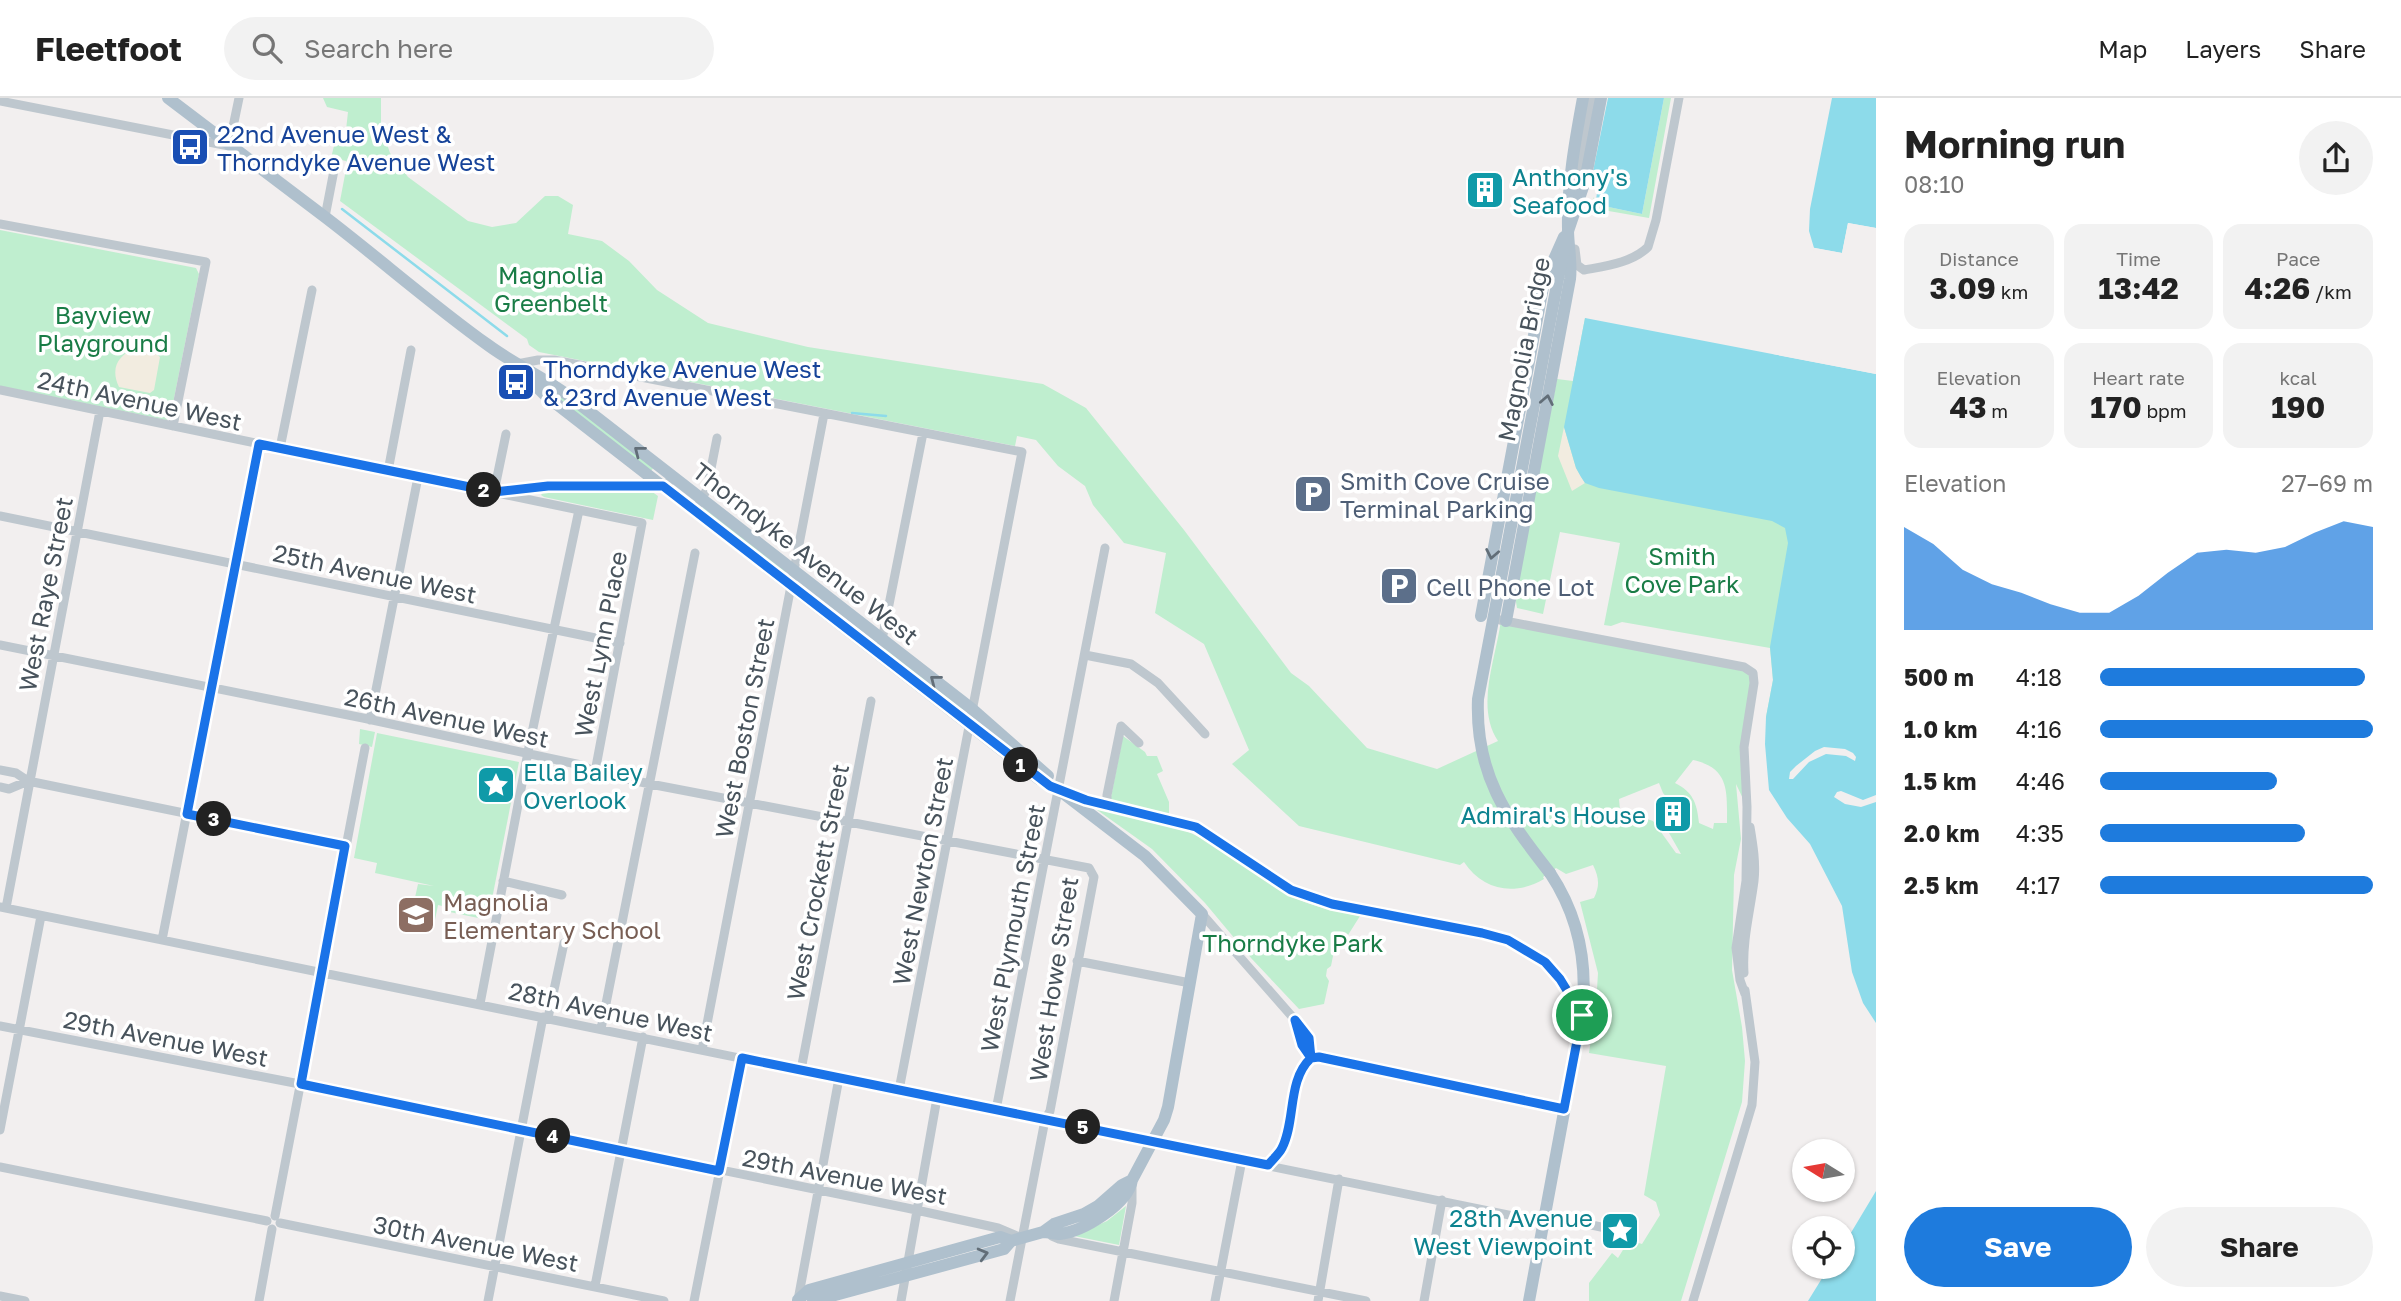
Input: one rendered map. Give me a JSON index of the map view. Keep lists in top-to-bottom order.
{
  "streets": {
    "main road": ["Magnolia Bridge", "Thorndyke Avenue West"],
    "street": [
      "24th Avenue West",
      "25th Avenue West",
      "West Raye Street",
      "West Lynn Place",
      "26th Avenue West",
      "West Boston Street",
      "West Newton Street",
      "West Crockett Street",
      "West Plymouth Street",
      "West Howe Street",
      "28th Avenue West",
      "29th Avenue West",
      "30th Avenue West"
    ]
  },
  "crossings": [
    ["Magnolia Bridge", "28th Avenue West"],
    ["24th Avenue West", "West Raye Street"],
    ["24th Avenue West", "West Lynn Place"],
    ["Thorndyke Avenue West", "West Boston Street"],
    ["Thorndyke Avenue West", "West Newton Street"],
    ["Thorndyke Avenue West", "West Plymouth Street"],
    ["25th Avenue West", "West Raye Street"],
    ["25th Avenue West", "West Lynn Place"],
    ["West Raye Street", "26th Avenue West"],
    ["West Raye Street", "28th Avenue West"],
    ["West Lynn Place", "26th Avenue West"],
    ["26th Avenue West", "West Boston Street"],
    ["26th Avenue West", "West Newton Street"],
    ["26th Avenue West", "West Crockett Street"],
    ["26th Avenue West", "West Plymouth Street"],
    ["26th Avenue West", "West Howe Street"],
    ["West Boston Street", "28th Avenue West"],
    ["West Newton Street", "28th Avenue West"],
    ["West Crockett Street", "28th Avenue West"],
    ["West Plymouth Street", "28th Avenue West"],
    ["West Howe Street", "28th Avenue West"],
    ["West Howe Street", "29th Avenue West"]
  ],
  "parks": [
    "Magnolia Greenbelt",
    "Bayview Playground",
    "Smith Cove Park",
    "Thorndyke Park"
  ],
  "places": {
    "bus stop": ["22nd Avenue West & Thorndyke Avenue West", "Thorndyke Avenue West & 23rd Avenue West"],
    "building": ["Anthony's Seafood", "Admiral's House"],
    "parking": ["Smith Cove Cruise Terminal Parking", "Cell Phone Lot"],
    "place": ["Ella Bailey Overlook", "28th Avenue West Viewpoint"],
    "school or university": ["Magnolia Elementary School"]
  },
  "north": "left",
  "page": {
    "header": "Fleetfoot",
    "search": "Search here",
    "nav": ["Map", "Layers", "Share"],
    "heading": ["Morning run", "08:10"],
    "stats": [
      ["Distance", "3.09 km"],
      ["Time", "13:42"],
      ["Pace", "4:26 /km"],
      ["Elevation", "43 m"],
      ["Heart rate", "170 bpm"],
      ["kcal", "190"]
    ],
    "chart": ["Elevation", "27–69 m"],
    "pins": [
      "2",
      "1",
      "3",
      "5",
      "4"
    ],
    "list": [
      {
        "name": "500 m",
        "note": "4:18"
      },
      {
        "name": "1.0 km",
        "note": "4:16"
      },
      {
        "name": "1.5 km",
        "note": "4:46"
      },
      {
        "name": "2.0 km",
        "note": "4:35"
      },
      {
        "name": "2.5 km",
        "note": "4:17"
      }
    ],
    "buttons": ["Save", "Share"]
  }
}
